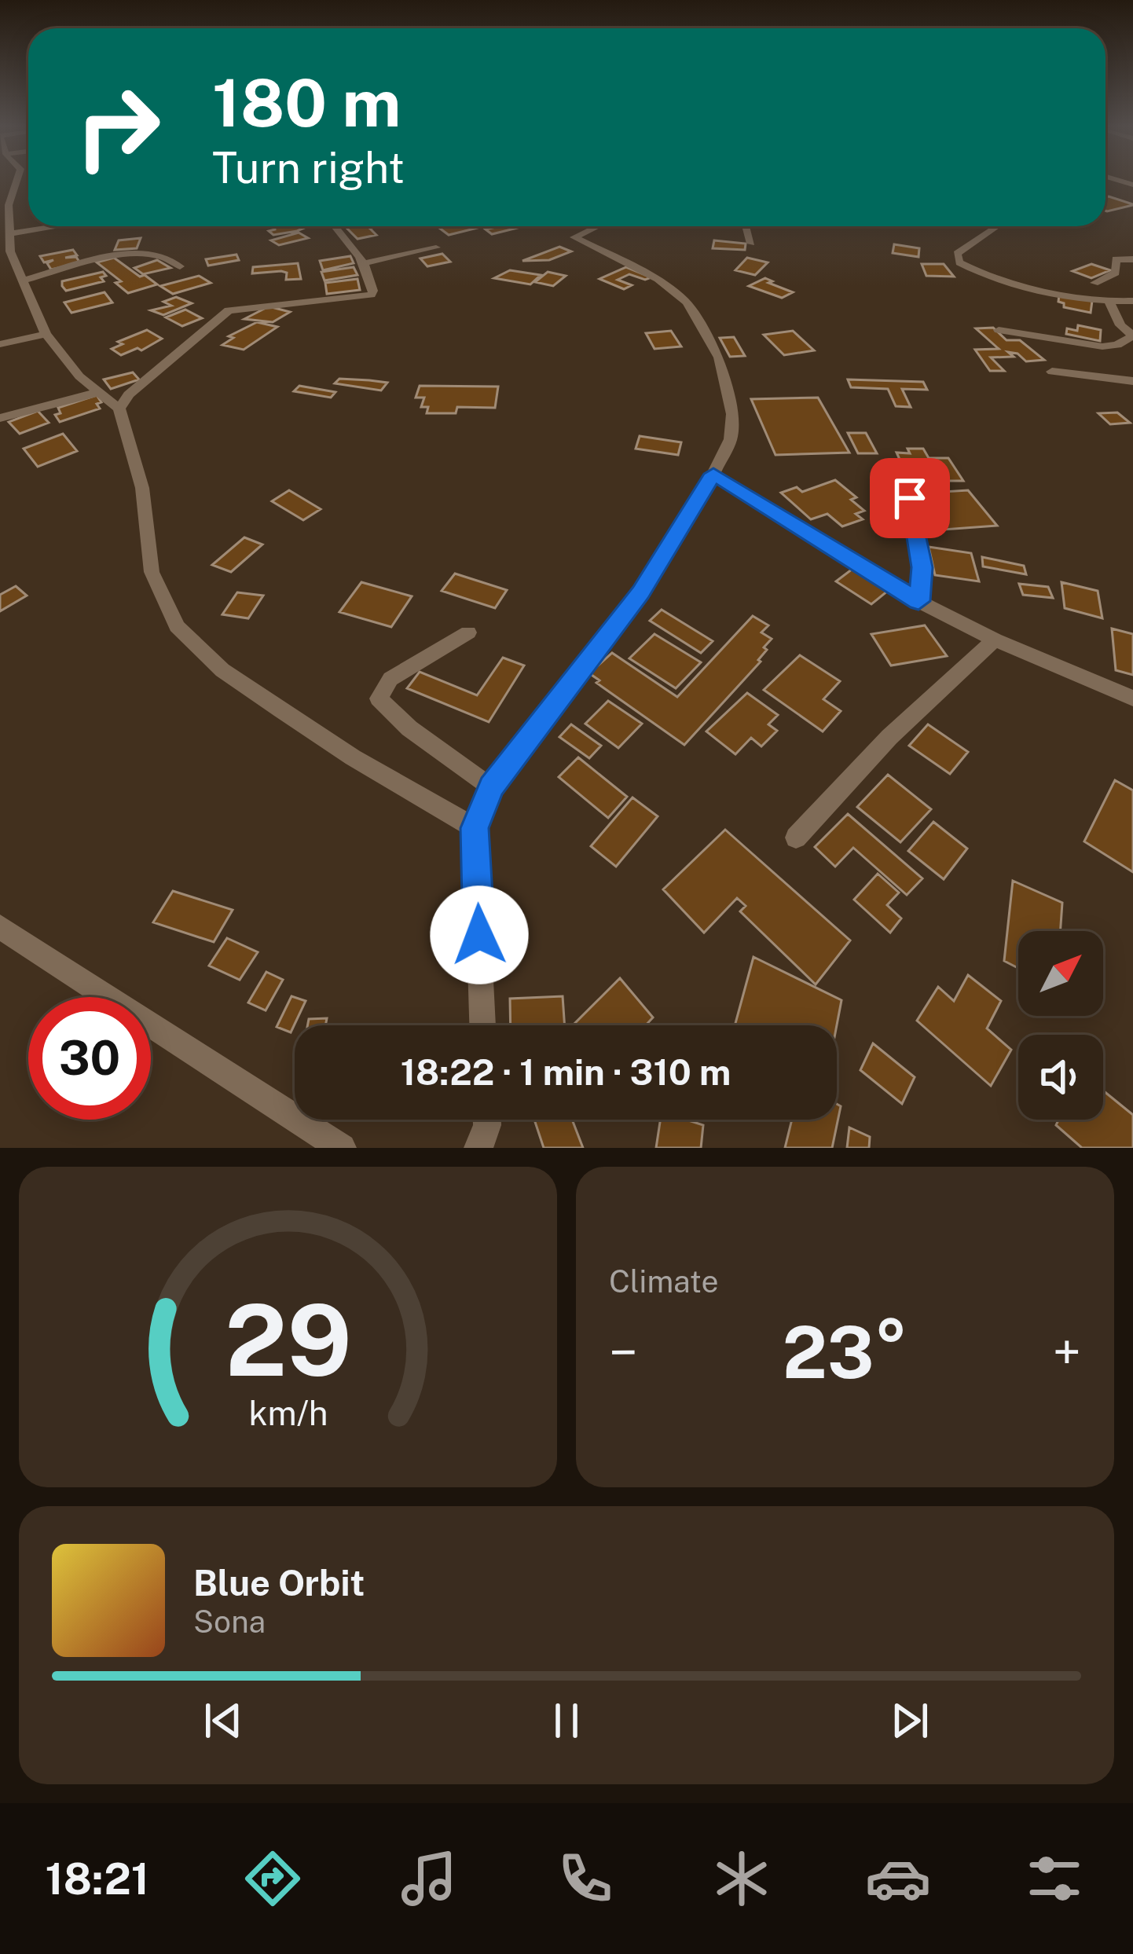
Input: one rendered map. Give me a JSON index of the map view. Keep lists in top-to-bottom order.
{
  "north": "top right",
  "page": {
    "turn": ["180 m", "Turn right"],
    "limit": "30",
    "trip": "18:22 · 1 min · 310 m",
    "tile": "Climate",
    "heat": ["−", "23°", "+"],
    "song": ["Blue Orbit", "Sona"],
    "tabs": "18:21",
    "gauge": ["29", "km/h"]
  }
}
